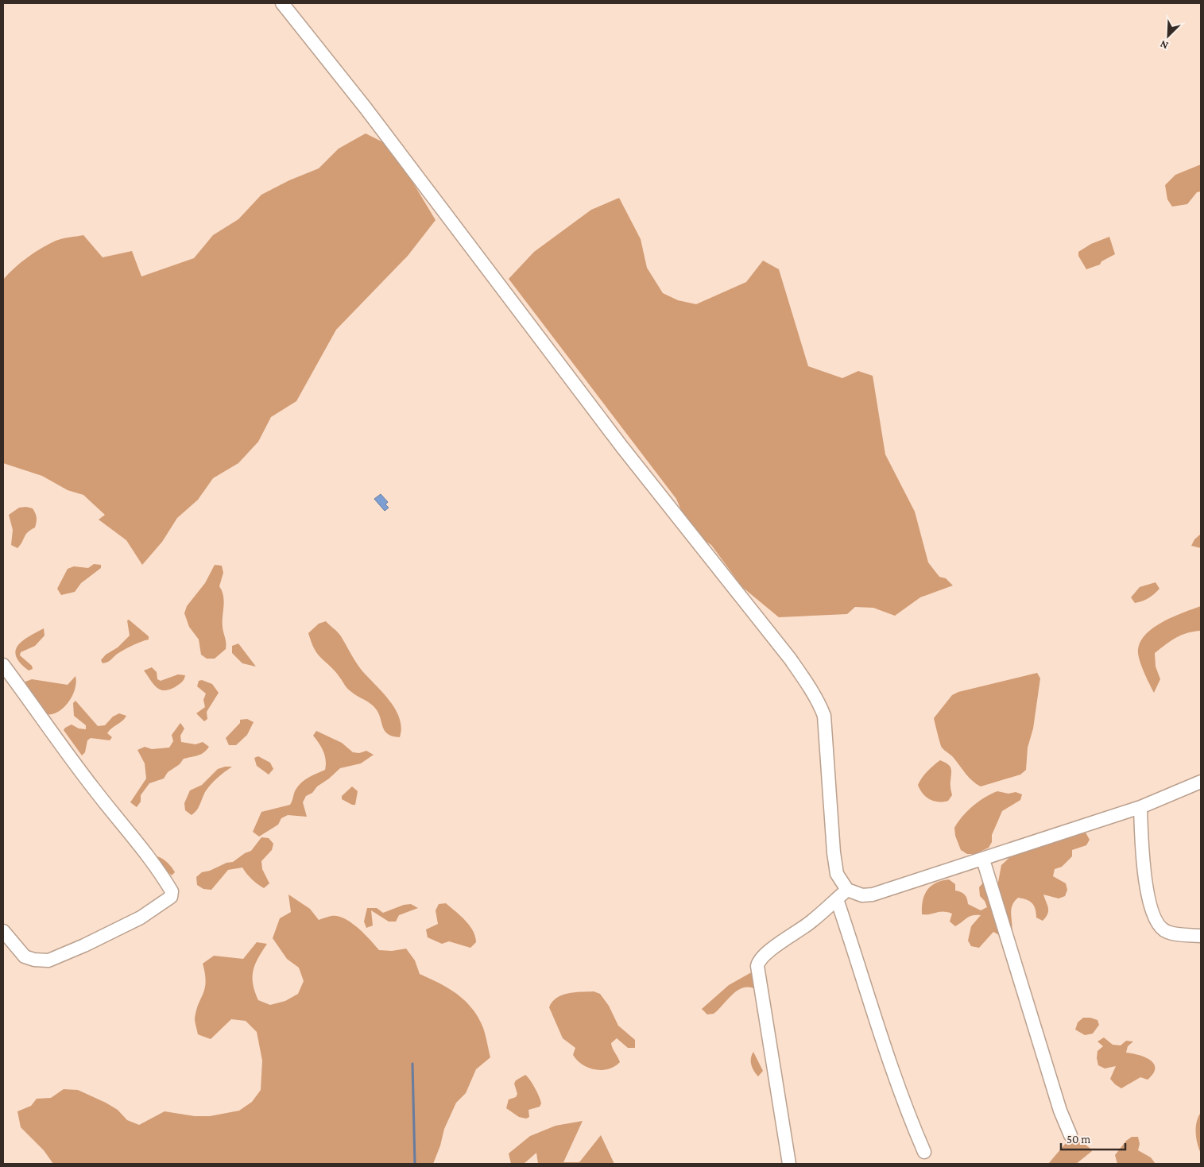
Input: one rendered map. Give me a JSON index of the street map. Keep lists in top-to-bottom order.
{
  "scale_bar": "50 m",
  "north": "bottom left"
}
